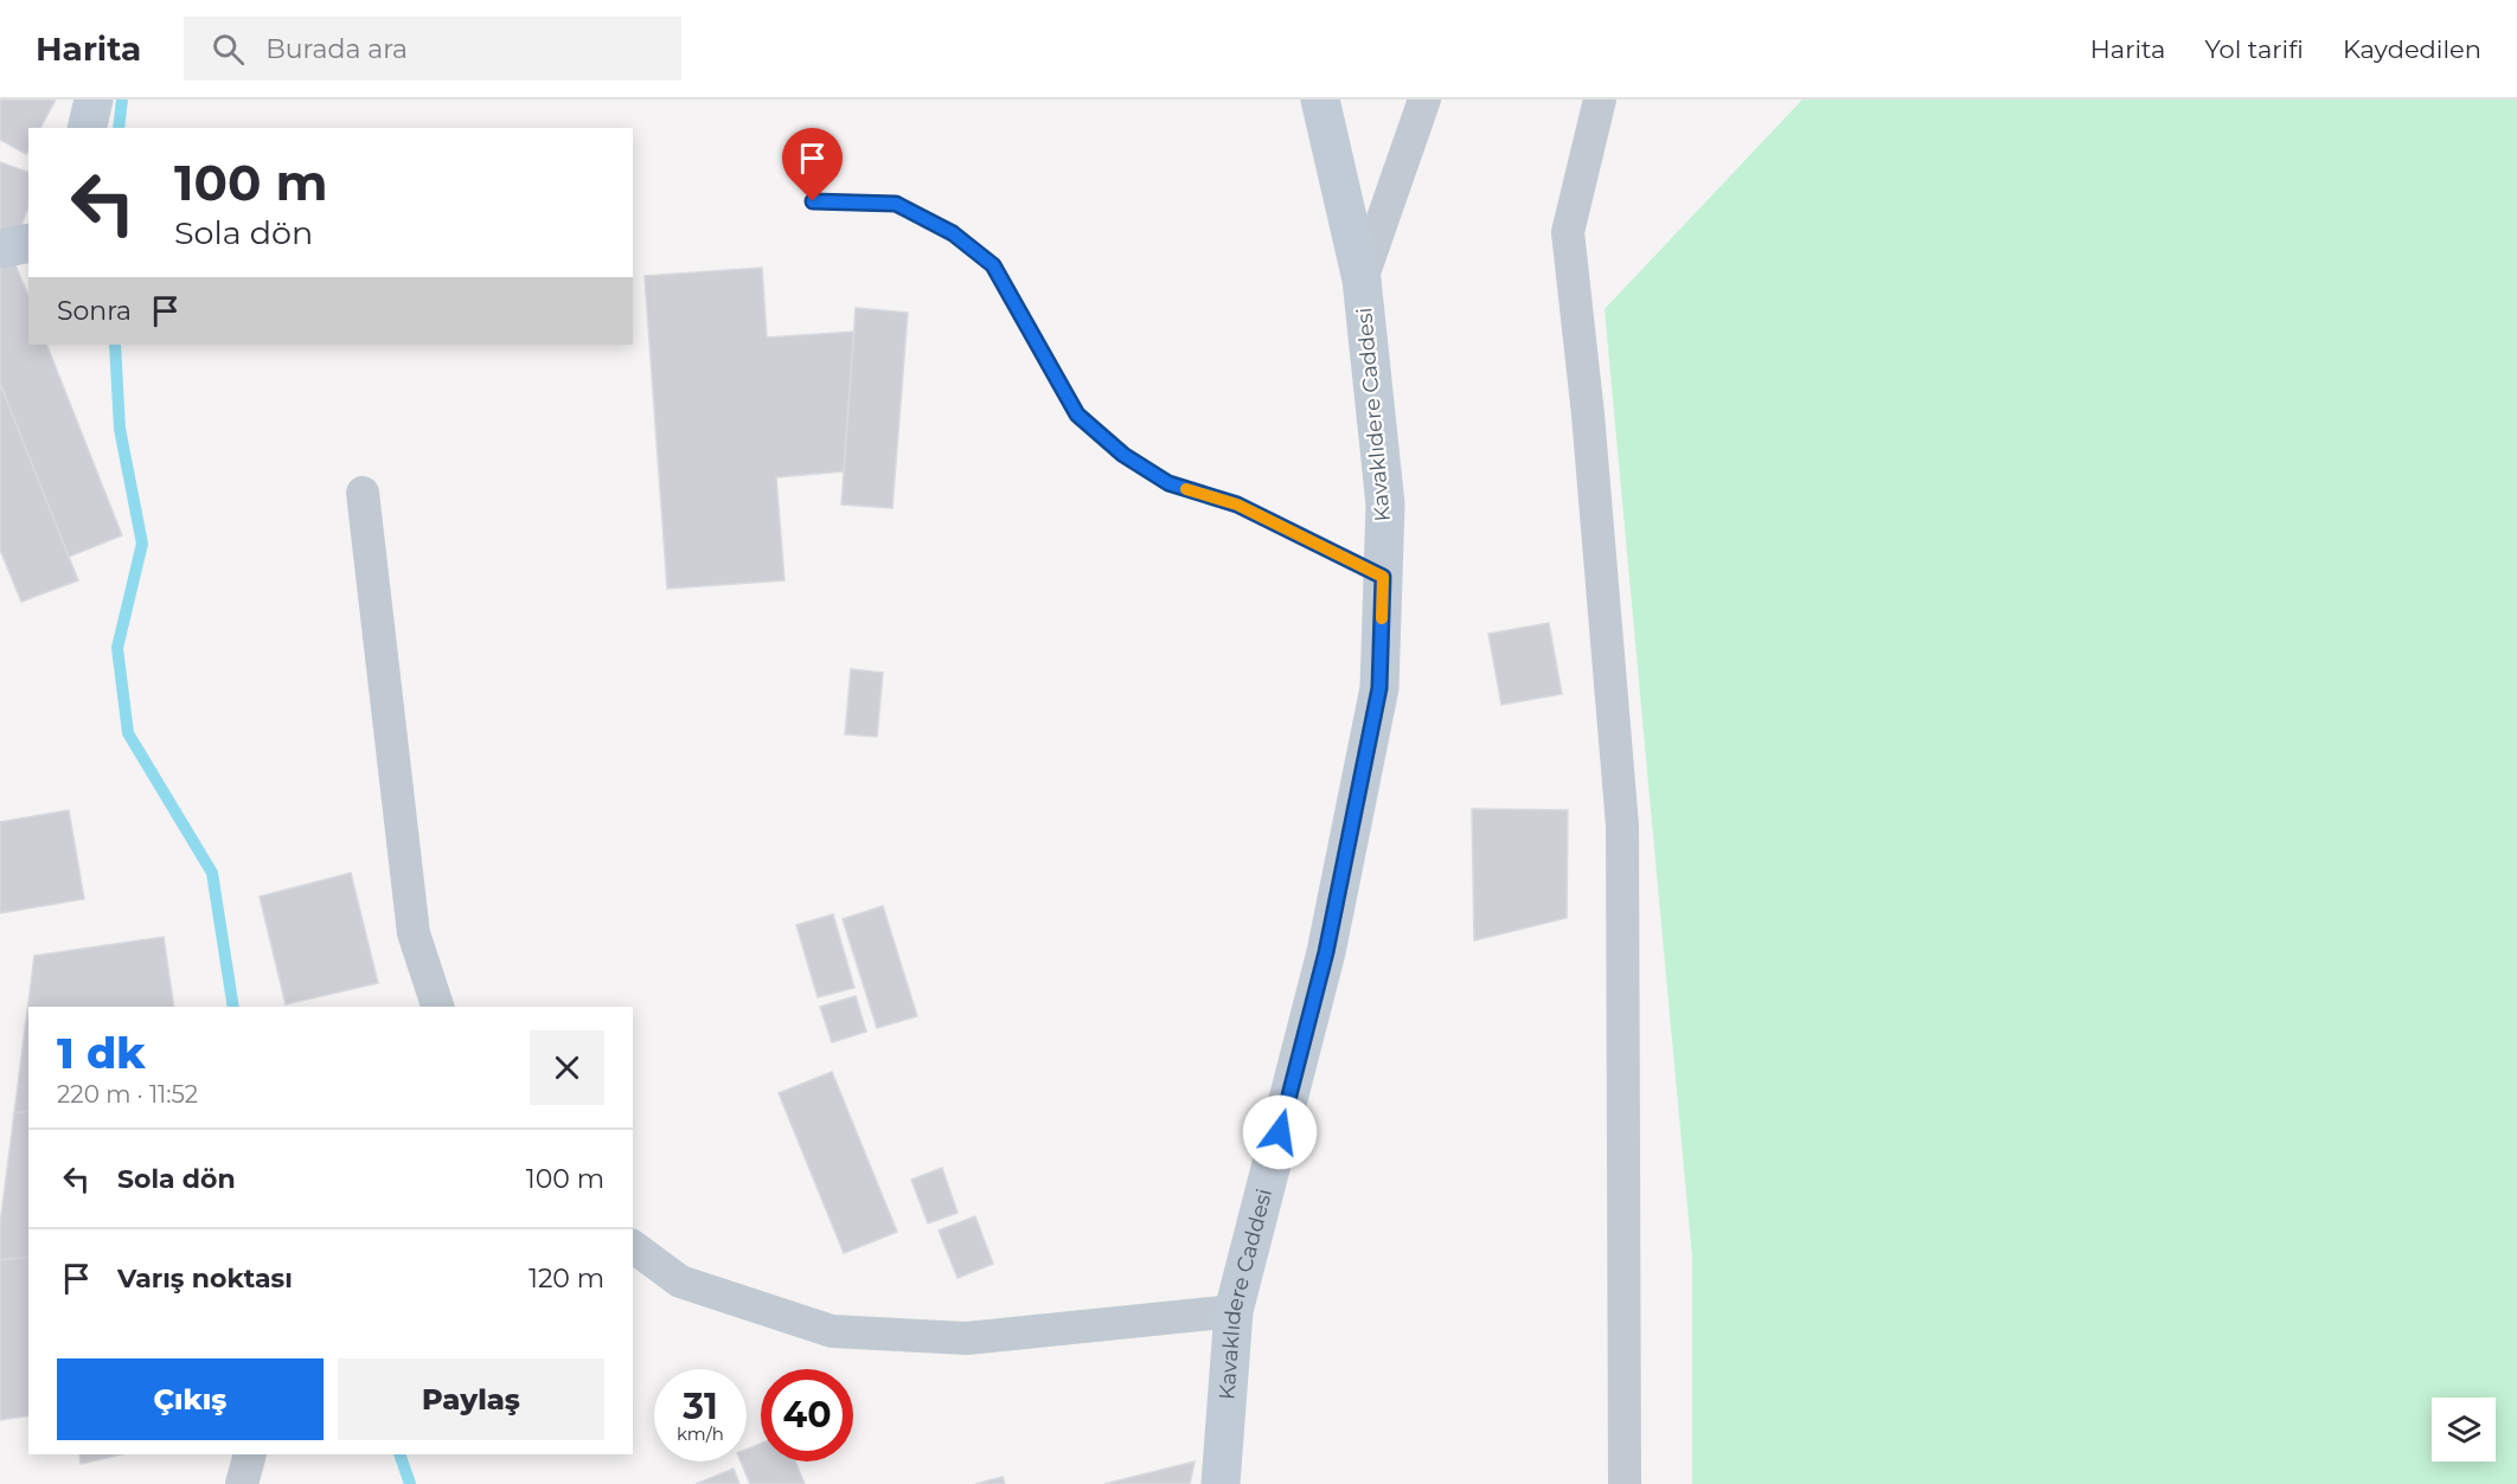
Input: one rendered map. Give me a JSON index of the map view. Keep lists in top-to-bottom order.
{
  "streets": {
    "street": ["Kavaklıdere Caddesi"]
  },
  "page": {
    "header": "Harita",
    "search": "Burada ara",
    "nav": ["Harita", "Yol tarifi", "Kaydedilen"],
    "turn": ["100 m", "Sola dön"],
    "then": "Sonra",
    "heading": ["1 dk", "220 m · 11:52"],
    "list": [
      {
        "name": "Sola dön",
        "value": "100 m"
      },
      {
        "name": "Varış noktası",
        "value": "120 m"
      }
    ],
    "buttons": ["Çıkış", "Paylaş"],
    "speed": "31 km/h",
    "limit": "40"
  }
}
